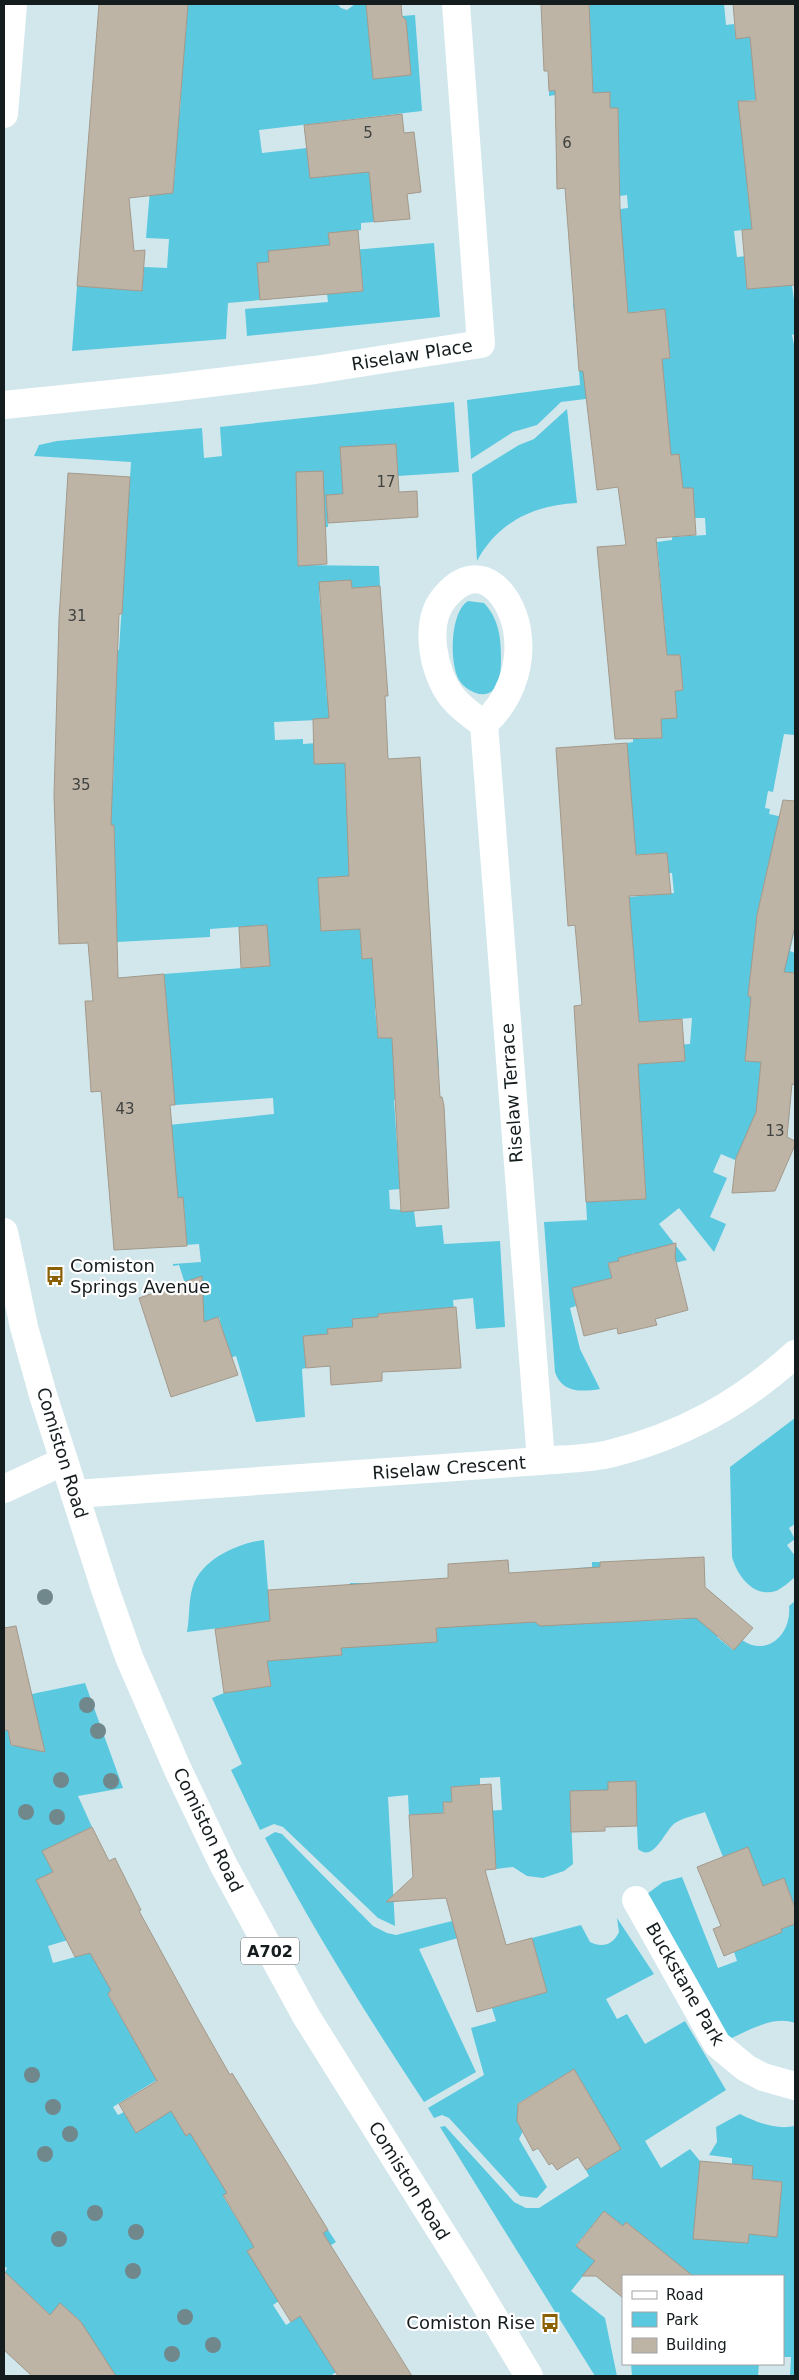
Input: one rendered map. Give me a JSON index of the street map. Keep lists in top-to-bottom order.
{
  "streets": {
    "street": [
      "Riselaw Place",
      "Riselaw Terrace",
      "Comiston Road",
      "Riselaw Crescent",
      "A702",
      "Buckstane Park"
    ]
  },
  "crossings": [
    ["Riselaw Terrace", "Riselaw Crescent"],
    ["Comiston Road", "Riselaw Crescent"]
  ],
  "places": {
    "bus stop": ["Comiston Springs Avenue", "Comiston Rise"]
  },
  "house_numbers": [
    "5",
    "6",
    "17",
    "31",
    "35",
    "43",
    "13"
  ],
  "legend": ["Road", "Park", "Building"]
}
